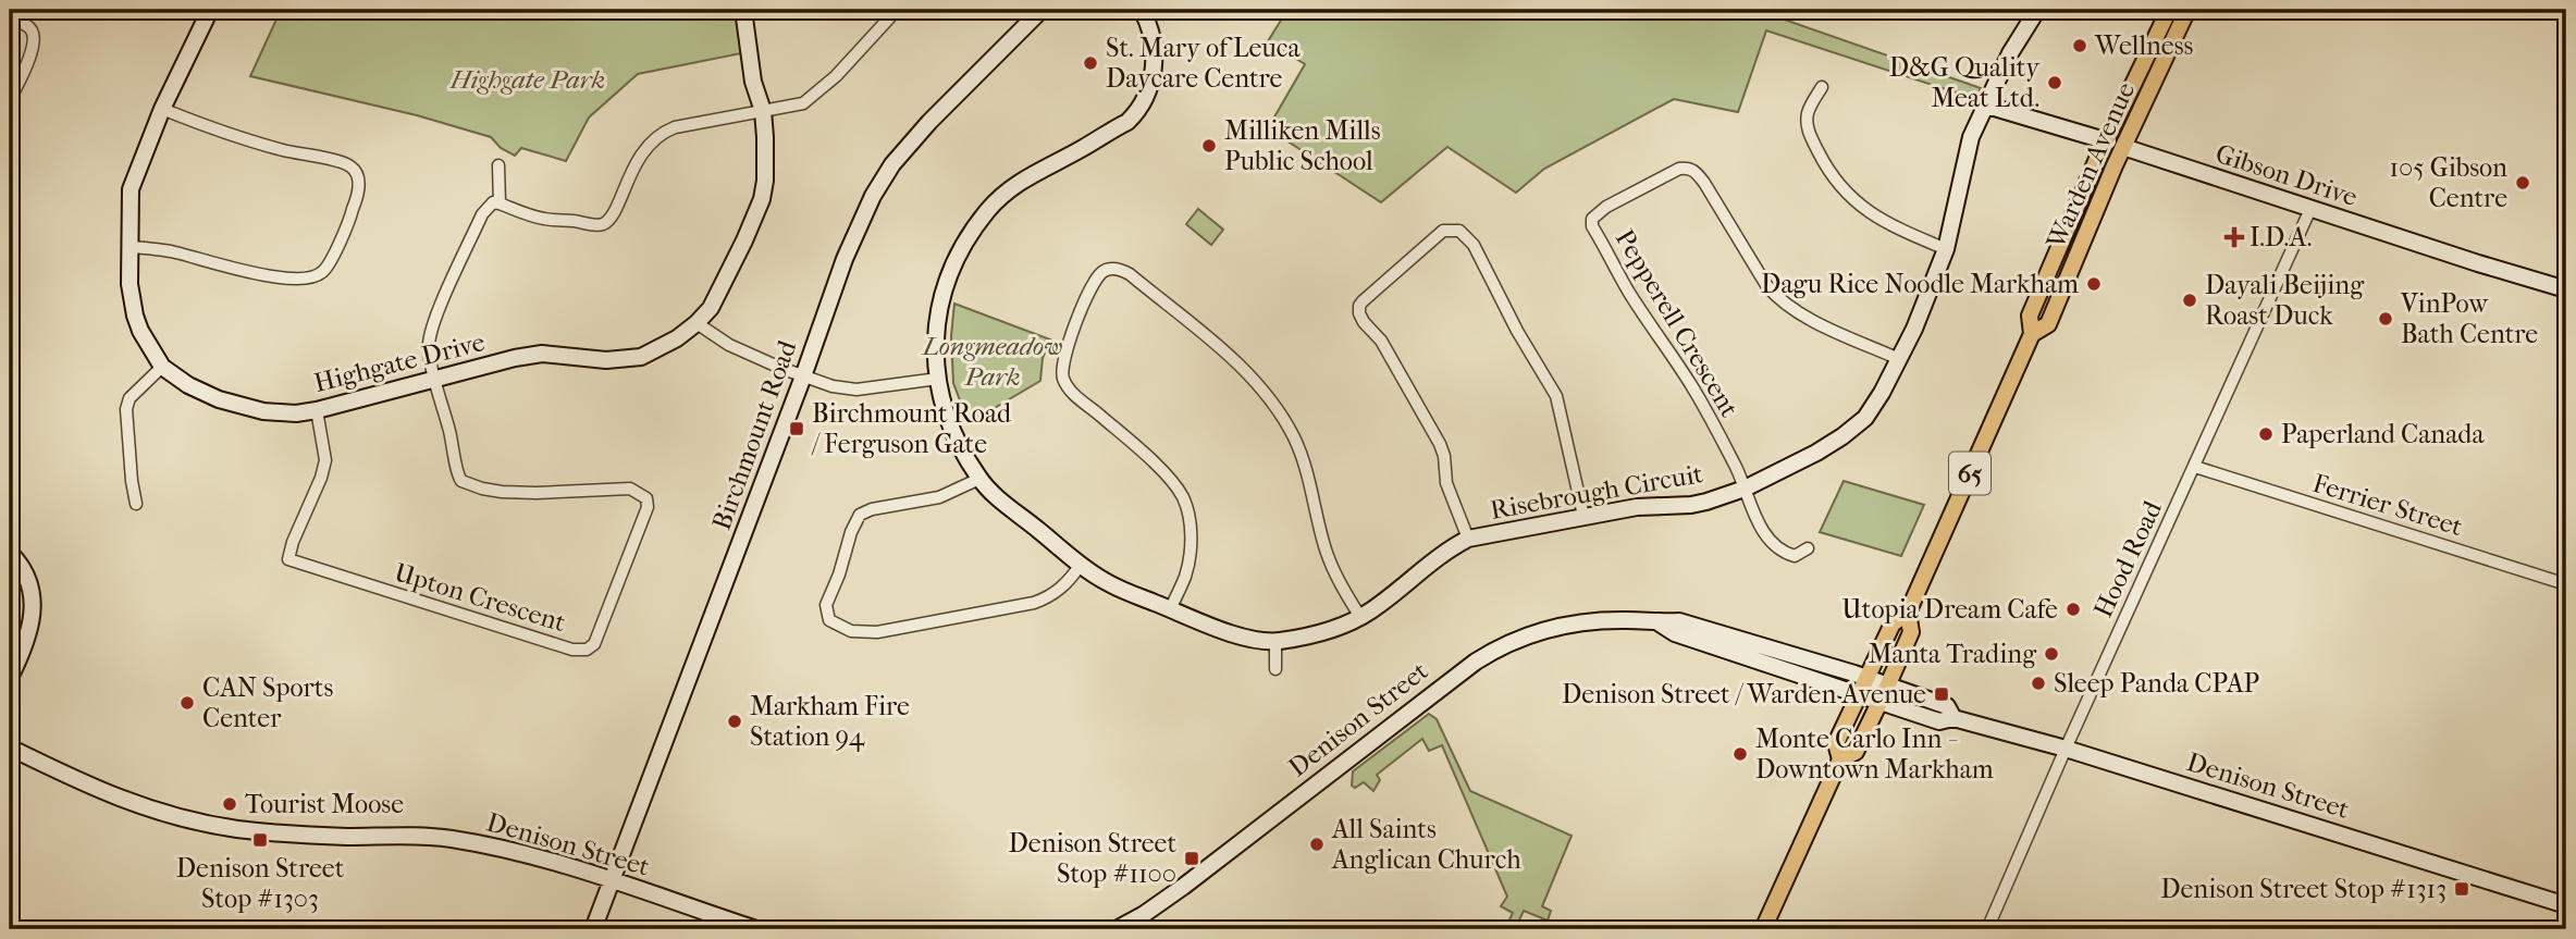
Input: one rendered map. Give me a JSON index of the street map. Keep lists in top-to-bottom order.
{
  "streets": {
    "main road": ["Warden Avenue", "65"],
    "street": [
      "Gibson Drive",
      "Pepperell Crescent",
      "Highgate Drive",
      "Birchmount Road",
      "Risebrough Circuit",
      "Ferrier Street",
      "Hood Road",
      "Upton Crescent",
      "Denison Street"
    ]
  },
  "crossings": [
    ["Warden Avenue", "Gibson Drive"],
    ["Warden Avenue", "Denison Street"],
    ["Gibson Drive", "Hood Road"],
    ["Pepperell Crescent", "Risebrough Circuit"],
    ["Highgate Drive", "Upton Crescent"],
    ["Birchmount Road", "Denison Street"],
    ["Ferrier Street", "Hood Road"],
    ["Hood Road", "Denison Street"]
  ],
  "parks": ["Highgate Park", "Longmeadow Park"],
  "places": {
    "other": [
      "Wellness",
      "St. Mary of Leuca Daycare Centre",
      "D&G Quality Meat Ltd.",
      "Milliken Mills Public School",
      "105 Gibson Centre",
      "Dagu Rice Noodle Markham",
      "Dayali Beijing Roast Duck",
      "VinPow Bath Centre",
      "Paperland Canada",
      "Utopia Dream Cafe",
      "Manta Trading",
      "Sleep Panda CPAP",
      "CAN Sports Center",
      "Markham Fire Station 94",
      "Monte Carlo Inn - Downtown Markham",
      "Tourist Moose",
      "All Saints Anglican Church"
    ],
    "health": ["I.D.A."],
    "transit": [
      "Birchmount Road / Ferguson Gate",
      "Denison Street / Warden Avenue",
      "Denison Street Stop #1303",
      "Denison Street Stop #1100",
      "Denison Street Stop #1313"
    ]
  }
}
